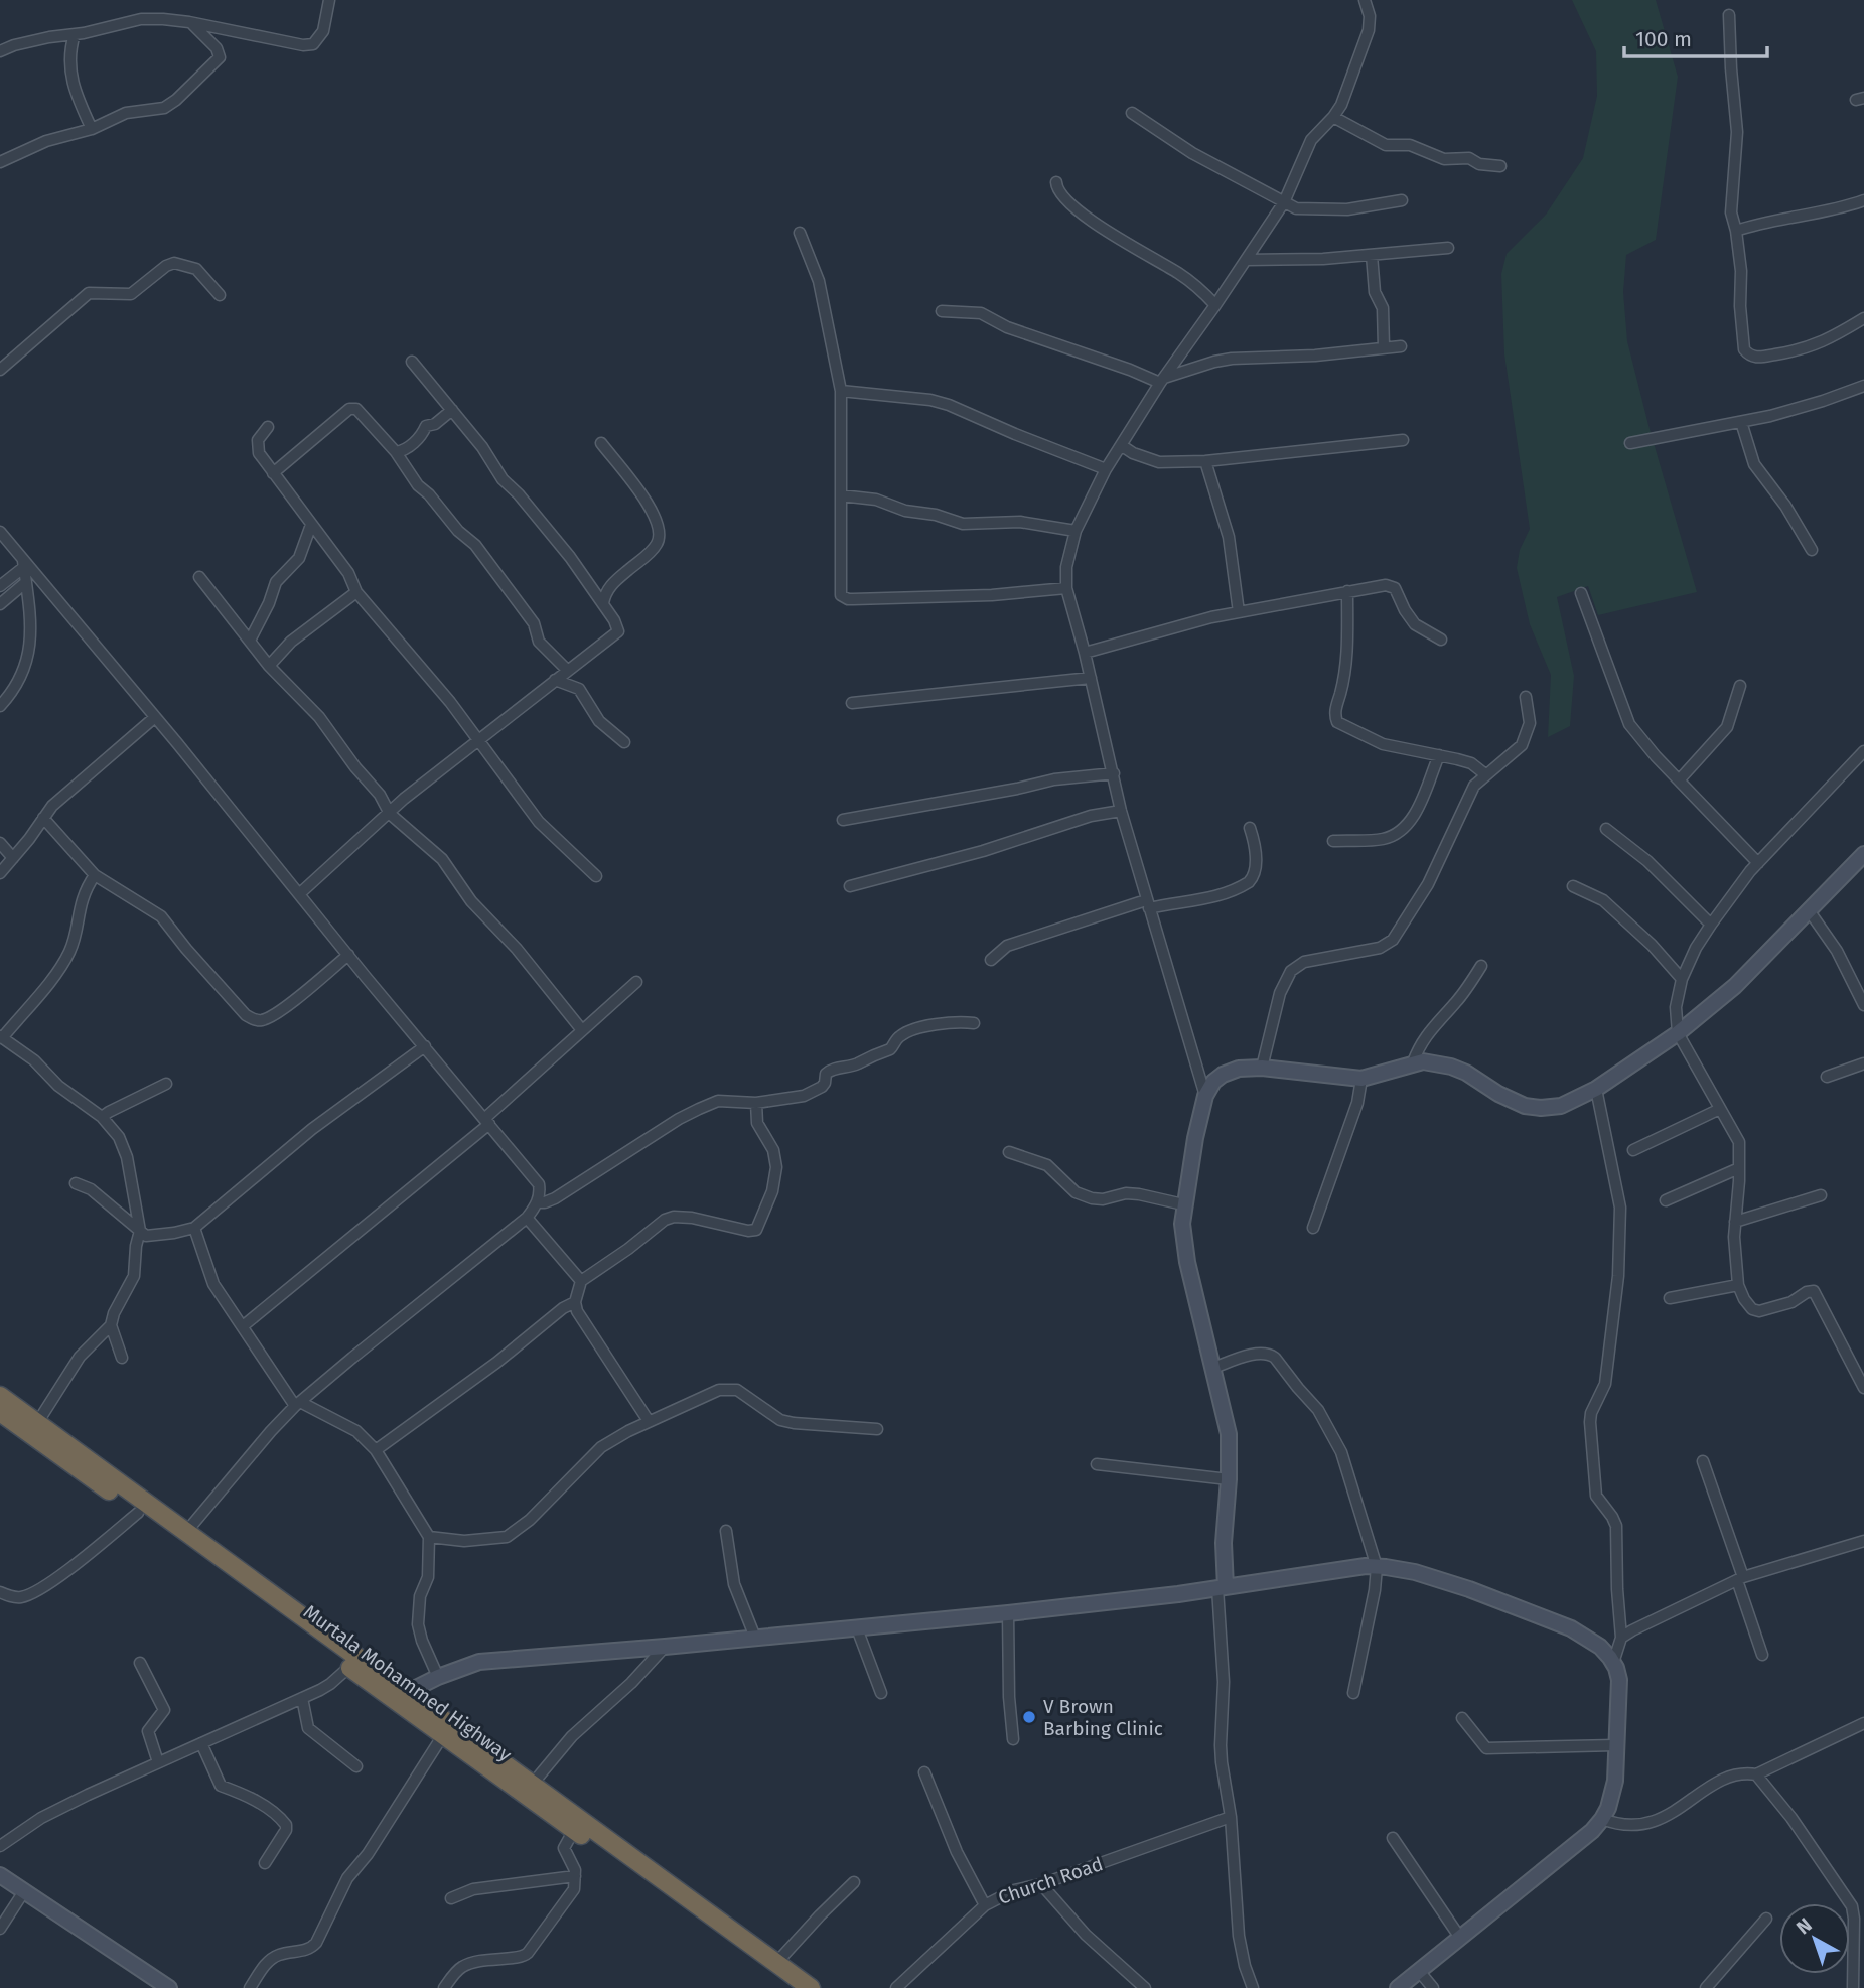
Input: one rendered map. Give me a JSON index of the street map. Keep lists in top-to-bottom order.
{
  "streets": {
    "highway": ["Murtala Mohammed Highway"],
    "street": ["Church Road"]
  },
  "places": ["V Brown Barbing Clinic"],
  "scale_bar": "100 m",
  "north": "top left"
}
